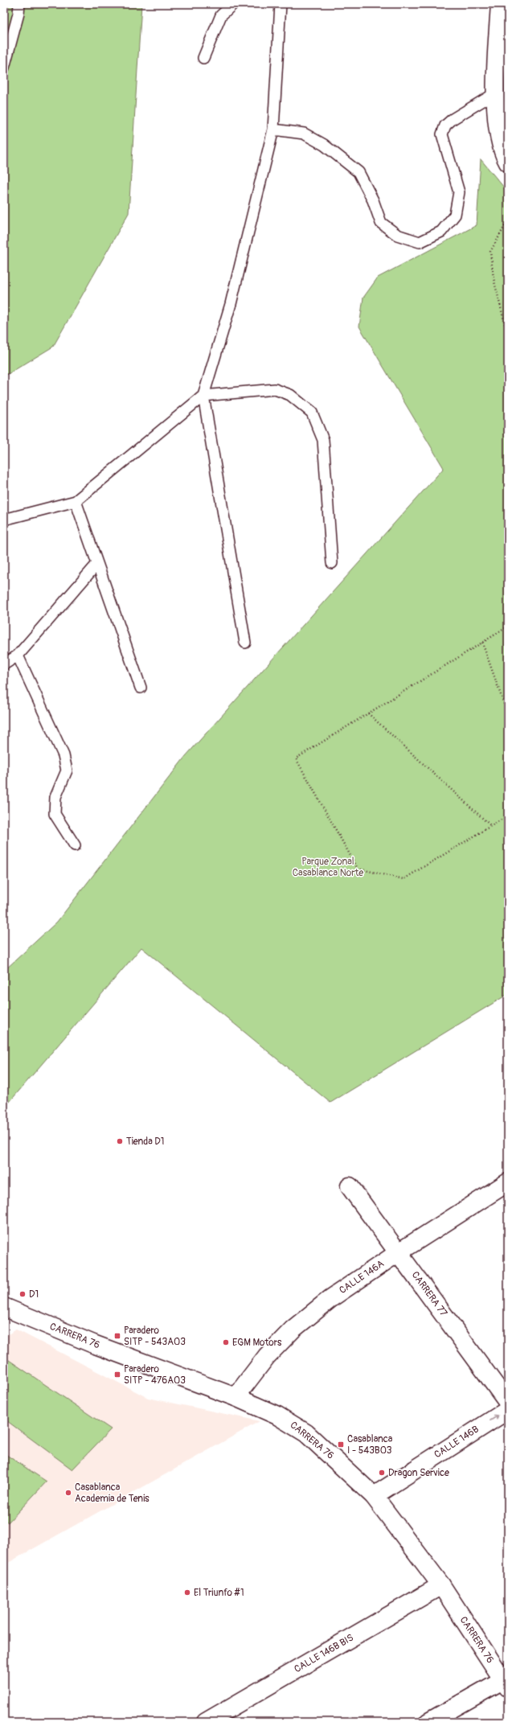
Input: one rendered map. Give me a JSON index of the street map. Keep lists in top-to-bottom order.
{
  "streets": {
    "street": [
      "CALLE 146A",
      "CARRERA 77",
      "CARRERA 76",
      "CALLE 146B",
      "CALLE 146B BIS"
    ]
  },
  "crossings": [
    ["CALLE 146A", "CARRERA 77"],
    ["CALLE 146A", "CARRERA 76"],
    ["CARRERA 76", "CALLE 146B"],
    ["CARRERA 76", "CALLE 146B BIS"]
  ],
  "one_way": ["CALLE 146B"],
  "parks": ["Parque Zonal Casablanca Norte"],
  "places": {
    "other": [
      "Tienda D1",
      "D1",
      "EGM Motors",
      "Dragon Service",
      "Casablanca Academia de Tenis",
      "El Triunfo #1"
    ],
    "transit": ["Paradero SITP - 543A03", "Paradero SITP - 476A03", "Casablanca I - 543B03"]
  }
}
